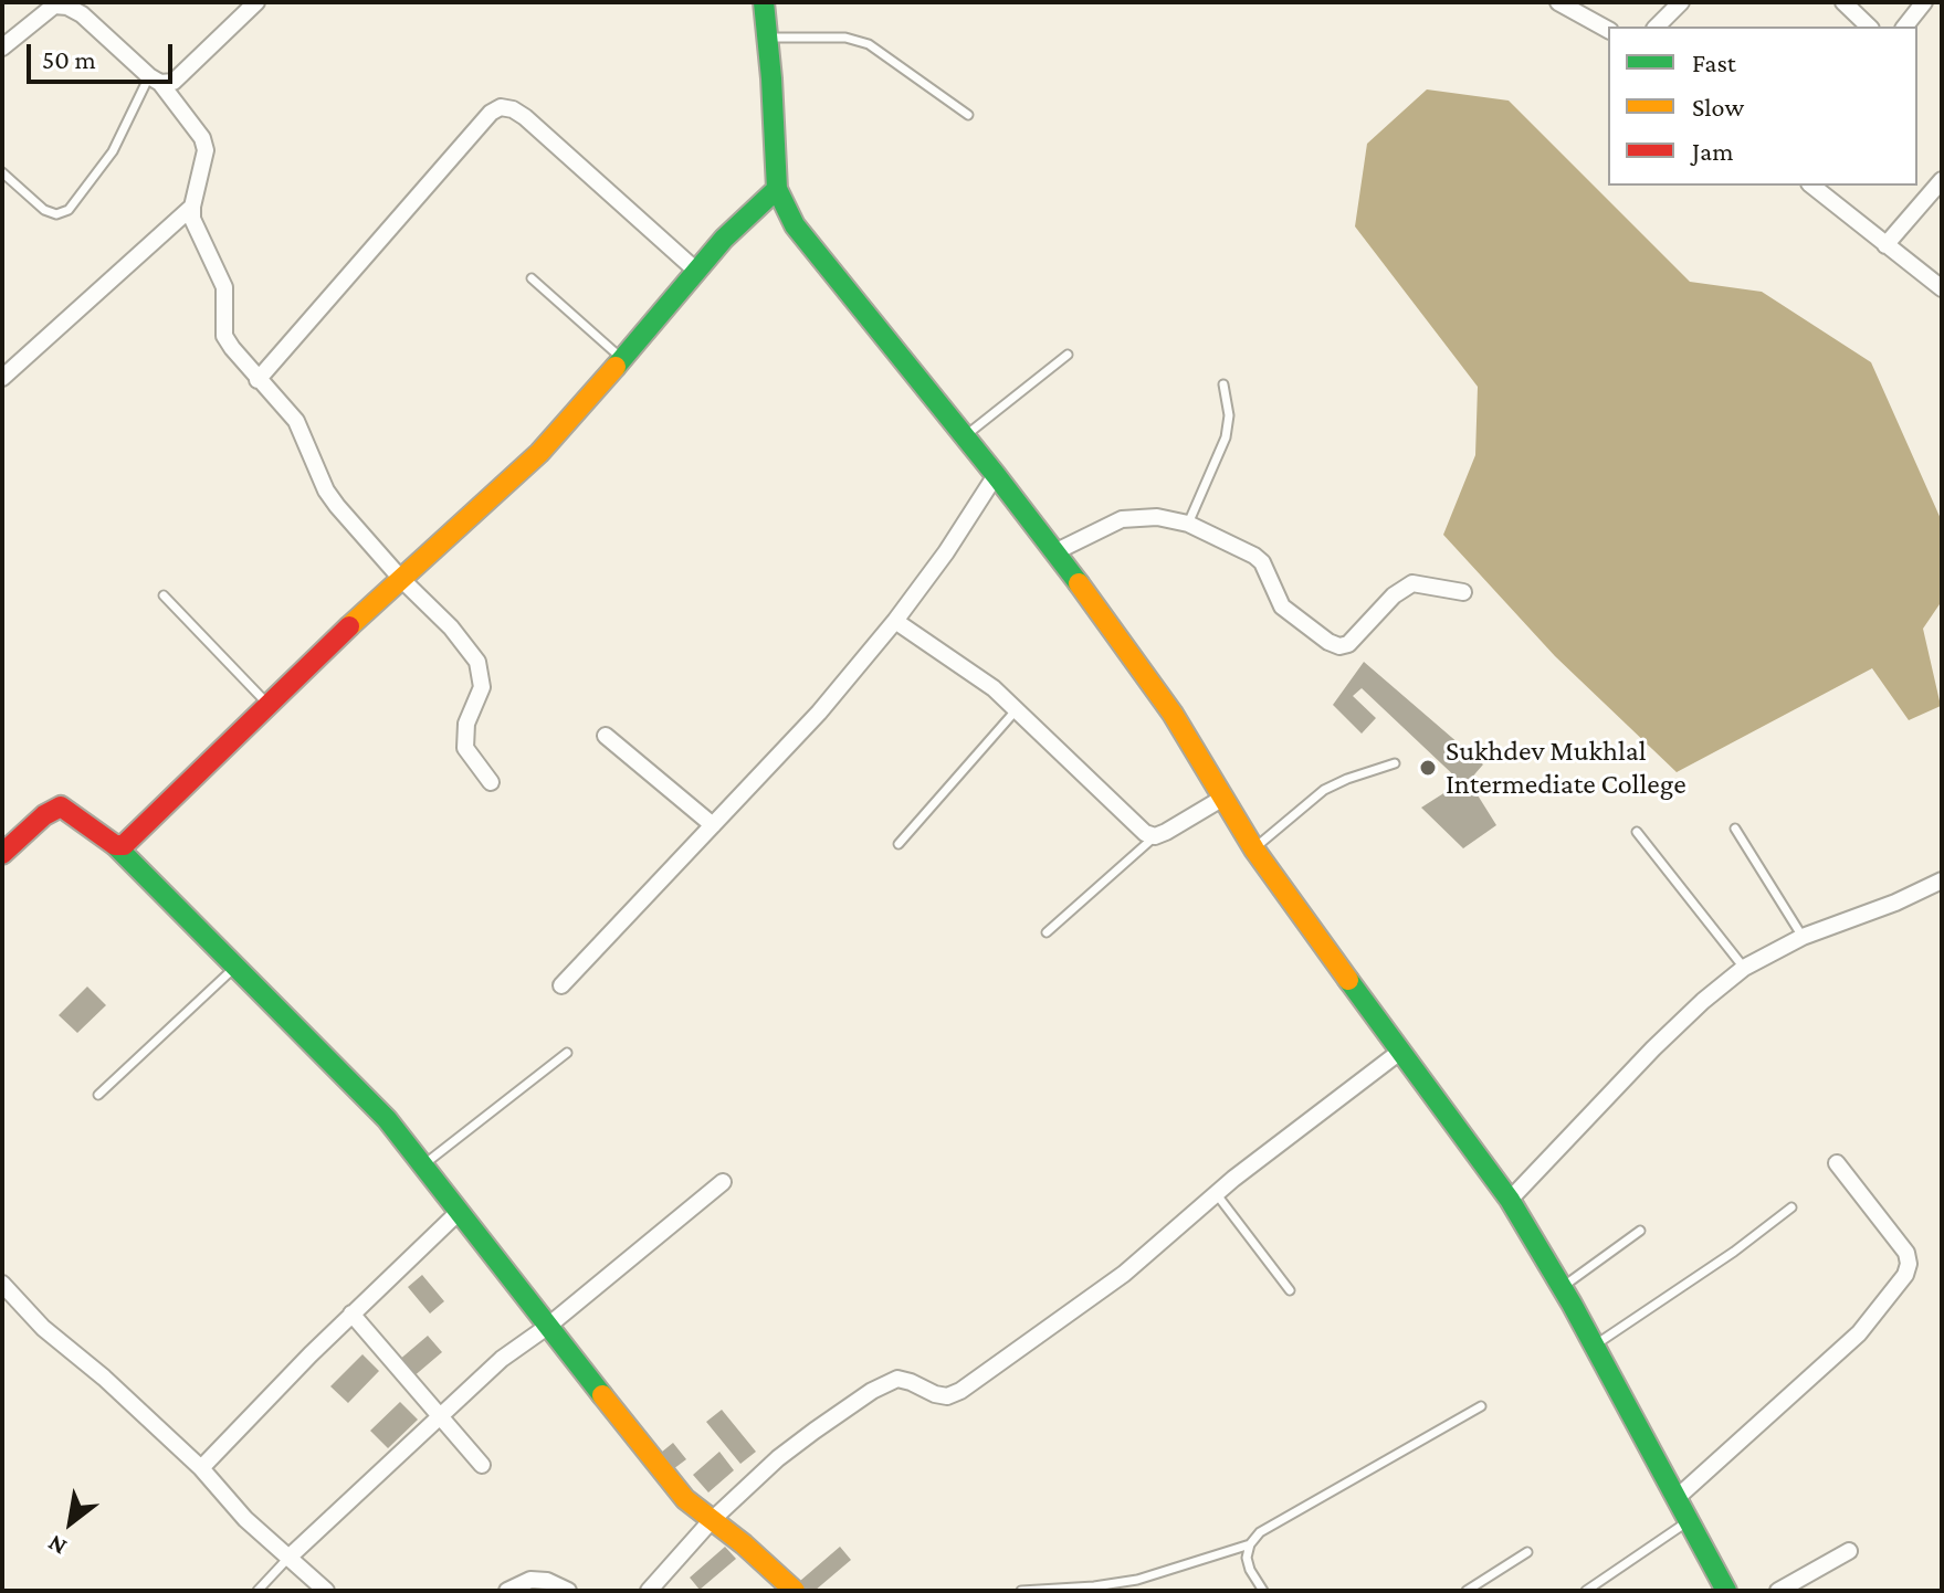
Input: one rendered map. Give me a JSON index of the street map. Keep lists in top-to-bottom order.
{
  "places": ["Sukhdev Mukhlal Intermediate College"],
  "legend": ["Fast", "Slow", "Jam"],
  "scale_bar": "50 m",
  "north": "bottom left"
}
